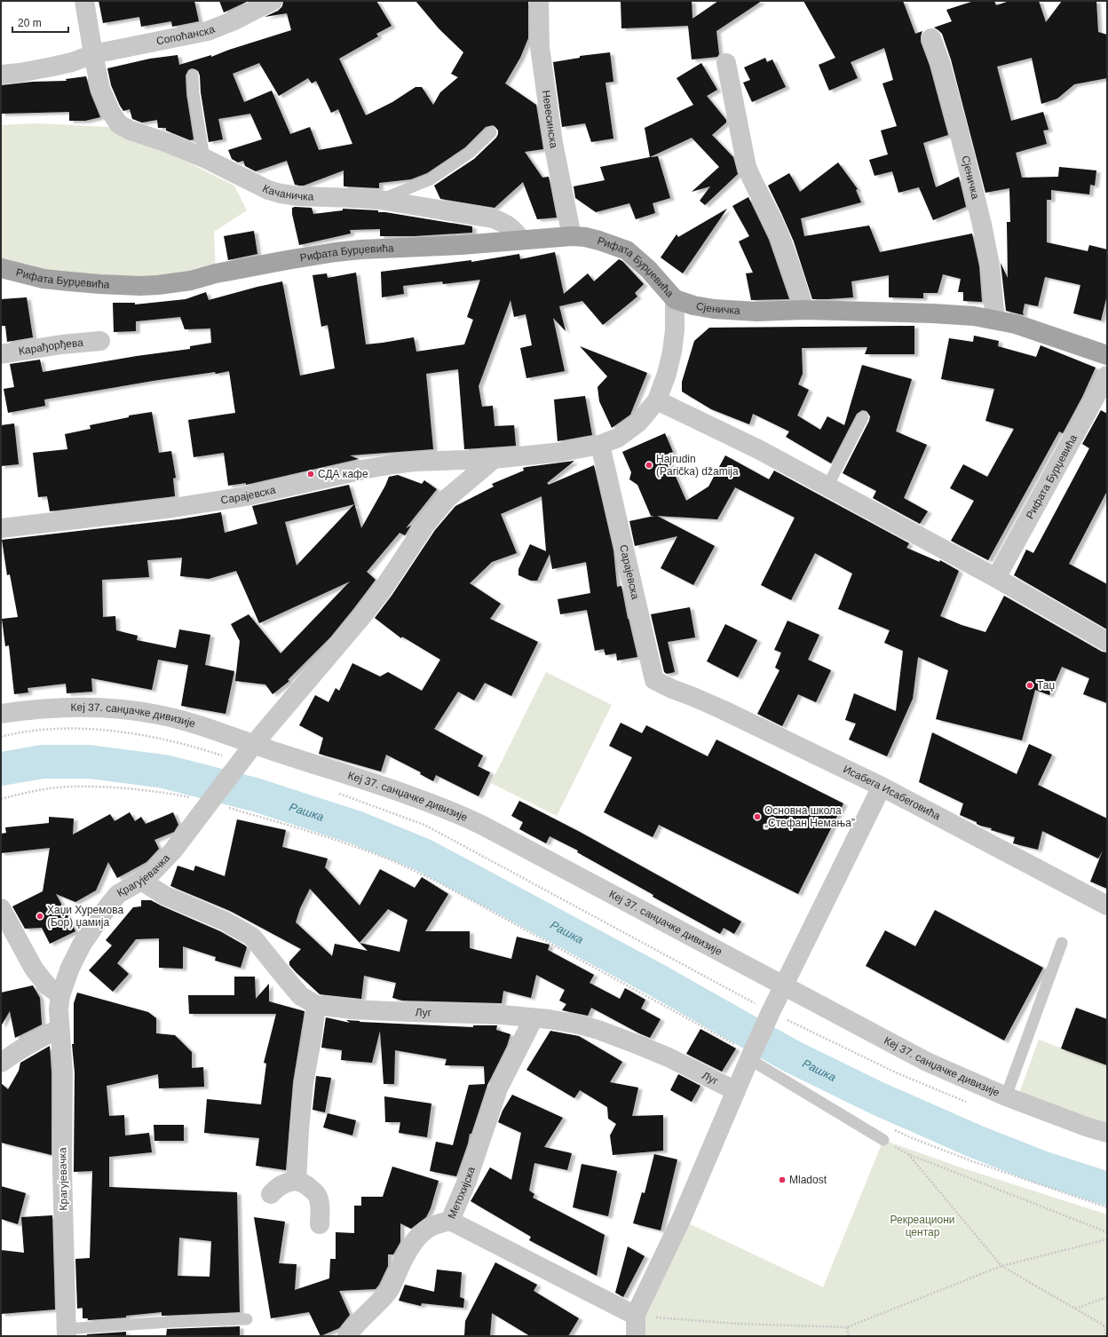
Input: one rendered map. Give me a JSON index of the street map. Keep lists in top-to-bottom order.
{
  "streets": {
    "main road": ["Сјеничка", "Рифата Бурџевића"],
    "street": [
      "Сопоћанска",
      "Невесинска",
      "Качаничка",
      "Карађорђева",
      "Сарајевска",
      "Кеј 37. санџачке дивизије",
      "Исабега Исабеговића",
      "Крагујевачка",
      "Луг",
      "Метохијска"
    ]
  },
  "crossings": [
    ["Сопоћанска", "Качаничка"],
    ["Невесинска", "Рифата Бурџевића"],
    ["Сјеничка", "Рифата Бурџевића"],
    ["Сјеничка", "Сарајевска"],
    ["Качаничка", "Рифата Бурџевића"],
    ["Рифата Бурџевића", "Сарајевска"],
    ["Сарајевска", "Исабега Исабеговића"],
    ["Кеј 37. санџачке дивизије", "Крагујевачка"],
    ["Крагујевачка", "Луг"],
    ["Луг", "Метохијска"]
  ],
  "water": ["Рашка"],
  "parks": ["Рекреациони центар"],
  "places": [
    "Hajrudin (Parička) džamija",
    "СДА кафе",
    "Таџ",
    "Основна школа „Стефан Немања”",
    "Хаџи Хуремова (Бор) џамија",
    "Mladost"
  ],
  "scale_bar": "20 m"
}
